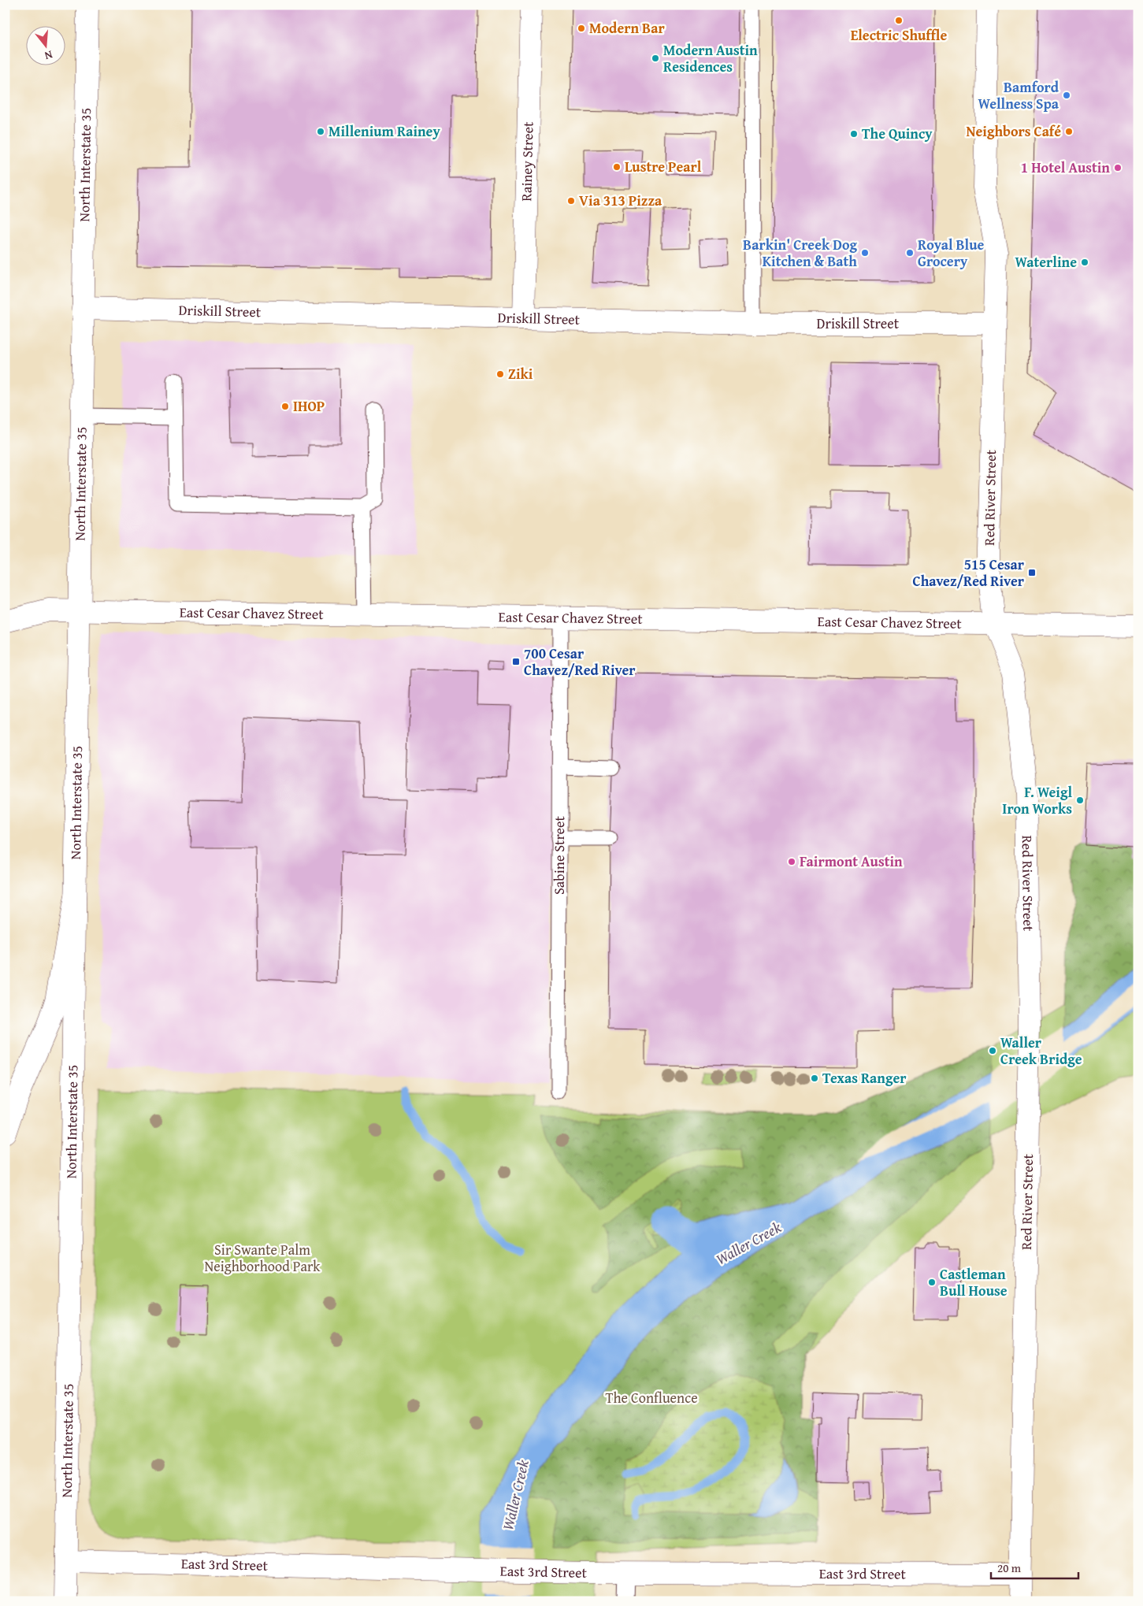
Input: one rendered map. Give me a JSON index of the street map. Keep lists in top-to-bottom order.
{
  "streets": {
    "main road": [
      "Rainey Street",
      "North Interstate 35",
      "Driskill Street",
      "Red River Street",
      "East Cesar Chavez Street",
      "East 3rd Street"
    ],
    "lane": ["Sabine Street"]
  },
  "crossings": [
    ["Rainey Street", "Driskill Street"],
    ["North Interstate 35", "Driskill Street"],
    ["North Interstate 35", "East Cesar Chavez Street"],
    ["North Interstate 35", "East 3rd Street"],
    ["Driskill Street", "Red River Street"],
    ["Red River Street", "East Cesar Chavez Street"],
    ["Red River Street", "East 3rd Street"],
    ["East Cesar Chavez Street", "Sabine Street"]
  ],
  "water": ["Waller Creek"],
  "parks": ["Sir Swante Palm Neighborhood Park", "The Confluence"],
  "places": {
    "other": [
      "Electric Shuffle",
      "Modern Bar",
      "Modern Austin Residences",
      "Bamford Wellness Spa",
      "Millenium Rainey",
      "Neighbors Café",
      "The Quincy",
      "Lustre Pearl",
      "1 Hotel Austin",
      "Via 313 Pizza",
      "Barkin' Creek Dog Kitchen & Bath",
      "Royal Blue Grocery",
      "Waterline",
      "Ziki",
      "IHOP",
      "F. Weigl Iron Works",
      "Fairmont Austin",
      "Waller Creek Bridge",
      "Texas Ranger",
      "Castleman Bull House"
    ],
    "transit": ["515 Cesar Chavez/Red River", "700 Cesar Chavez/Red River"]
  },
  "scale_bar": "20 m",
  "north": "bottom"
}
